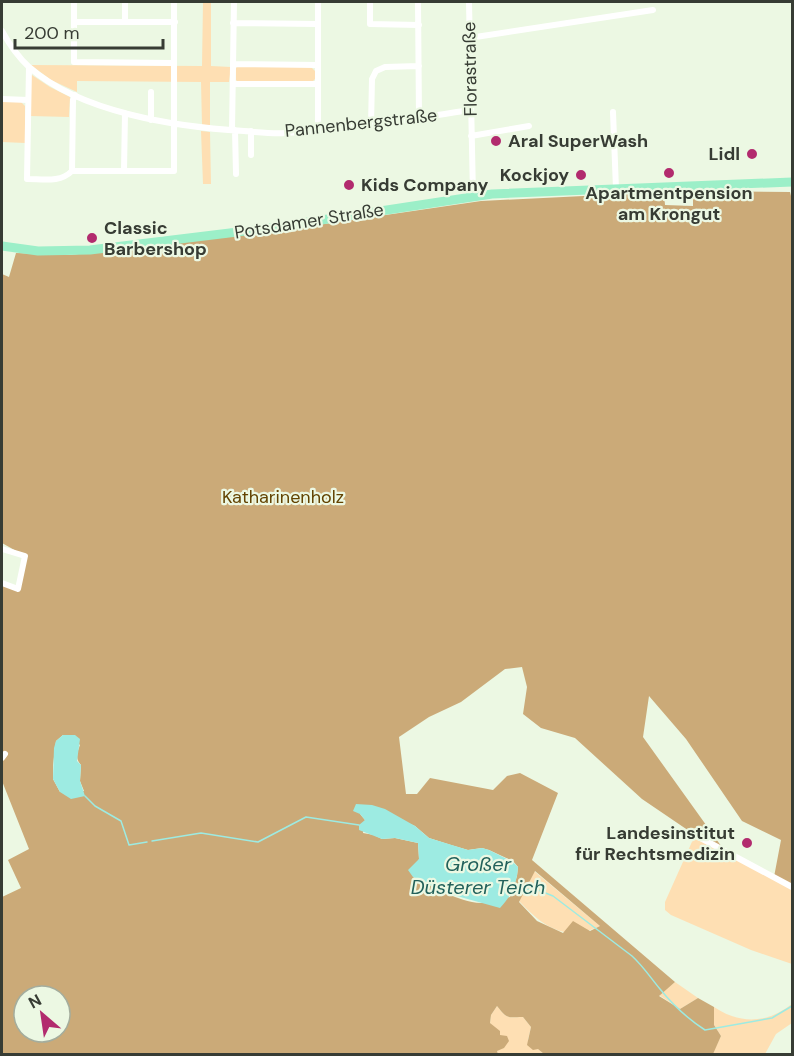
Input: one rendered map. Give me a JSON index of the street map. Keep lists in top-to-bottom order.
{
  "streets": {
    "main road": ["Potsdamer Straße"],
    "street": ["Florastraße", "Pannenbergstraße"]
  },
  "crossings": [
    ["Florastraße", "Pannenbergstraße"],
    ["Florastraße", "Potsdamer Straße"]
  ],
  "water": ["Großer Düsterer Teich"],
  "parks": ["Katharinenholz"],
  "places": [
    "Aral SuperWash",
    "Lidl",
    "Apartmentpension am Krongut",
    "Kockjoy",
    "Kids Company",
    "Classic Barbershop",
    "Landesinstitut für Rechtsmedizin"
  ],
  "scale_bar": "200 m",
  "north": "top left"
}
